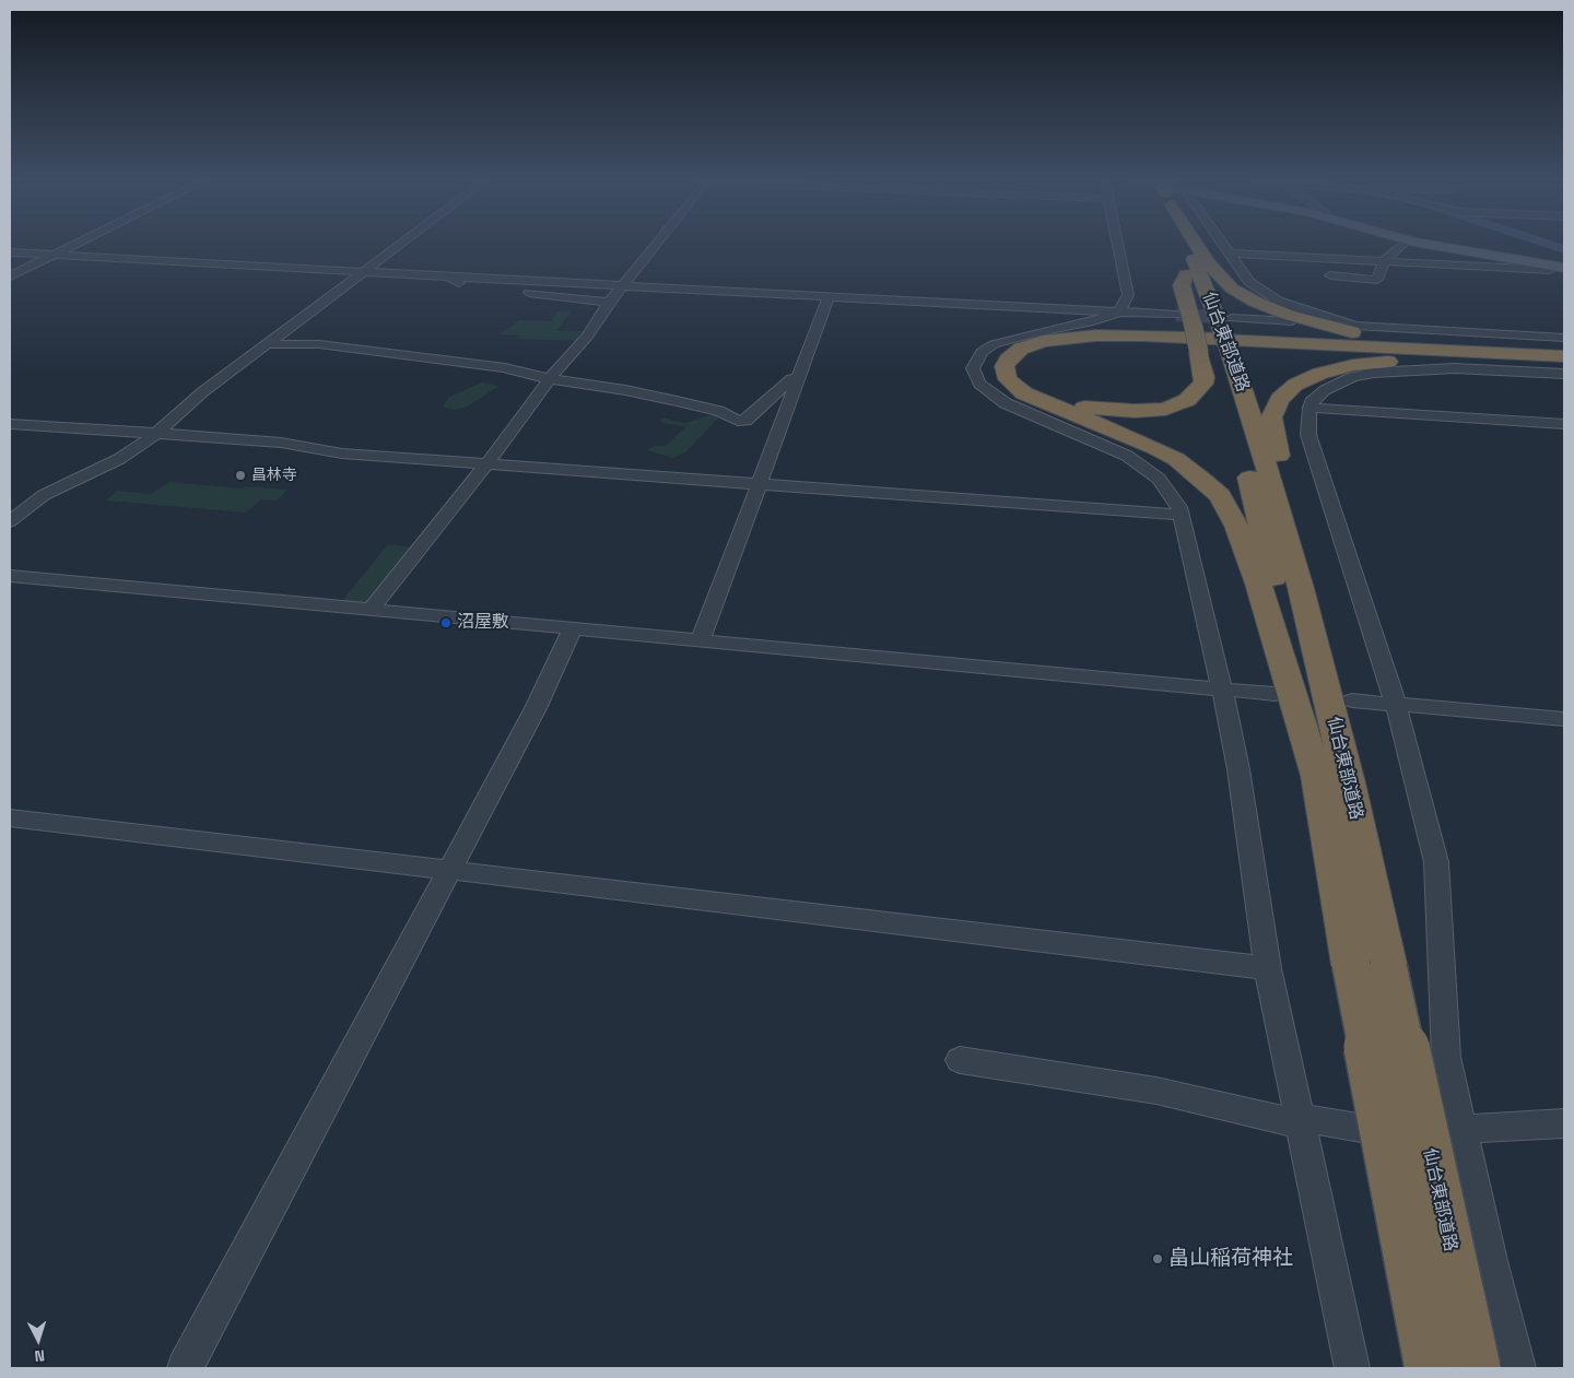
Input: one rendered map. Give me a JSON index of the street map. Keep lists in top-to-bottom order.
{
  "streets": {
    "highway": ["仙台東部道路"]
  },
  "places": ["昌林寺", "沼屋敷", "畠山稲荷神社"],
  "north": "bottom"
}
